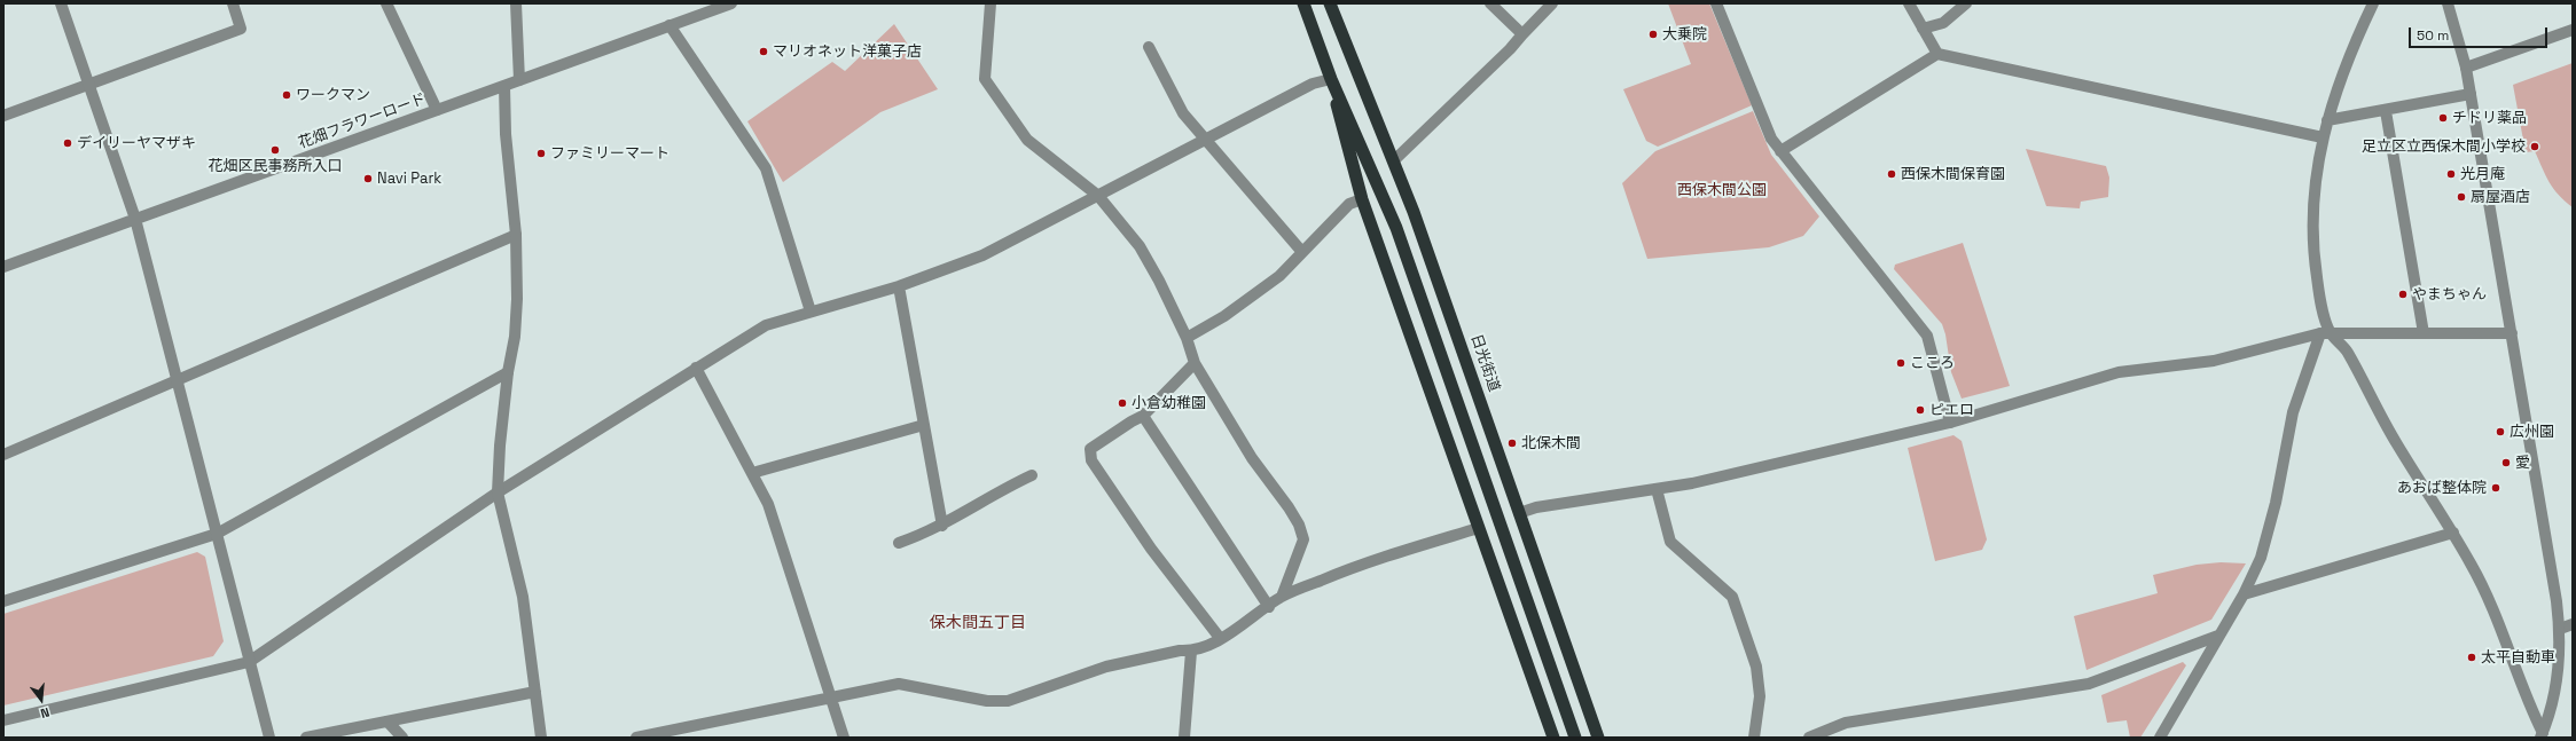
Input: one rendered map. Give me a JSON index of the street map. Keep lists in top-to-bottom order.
{
  "streets": {
    "highway": ["日光街道"],
    "street": ["花畑フラワーロード"]
  },
  "districts": ["保木間五丁目"],
  "parks": ["西保木間公園"],
  "places": [
    "大乗院",
    "マリオネット洋菓子店",
    "ワークマン",
    "チドリ薬品",
    "デイリーヤマザキ",
    "足立区立西保木間小学校",
    "花畑区民事務所入口",
    "ファミリーマート",
    "西保木間保育園",
    "光月庵",
    "Navi Park",
    "扇屋酒店",
    "やまちゃん",
    "こころ",
    "小倉幼稚園",
    "ピエロ",
    "広州園",
    "北保木間",
    "愛",
    "あおば整体院",
    "太平自動車"
  ],
  "scale_bar": "50 m",
  "north": "bottom"
}
